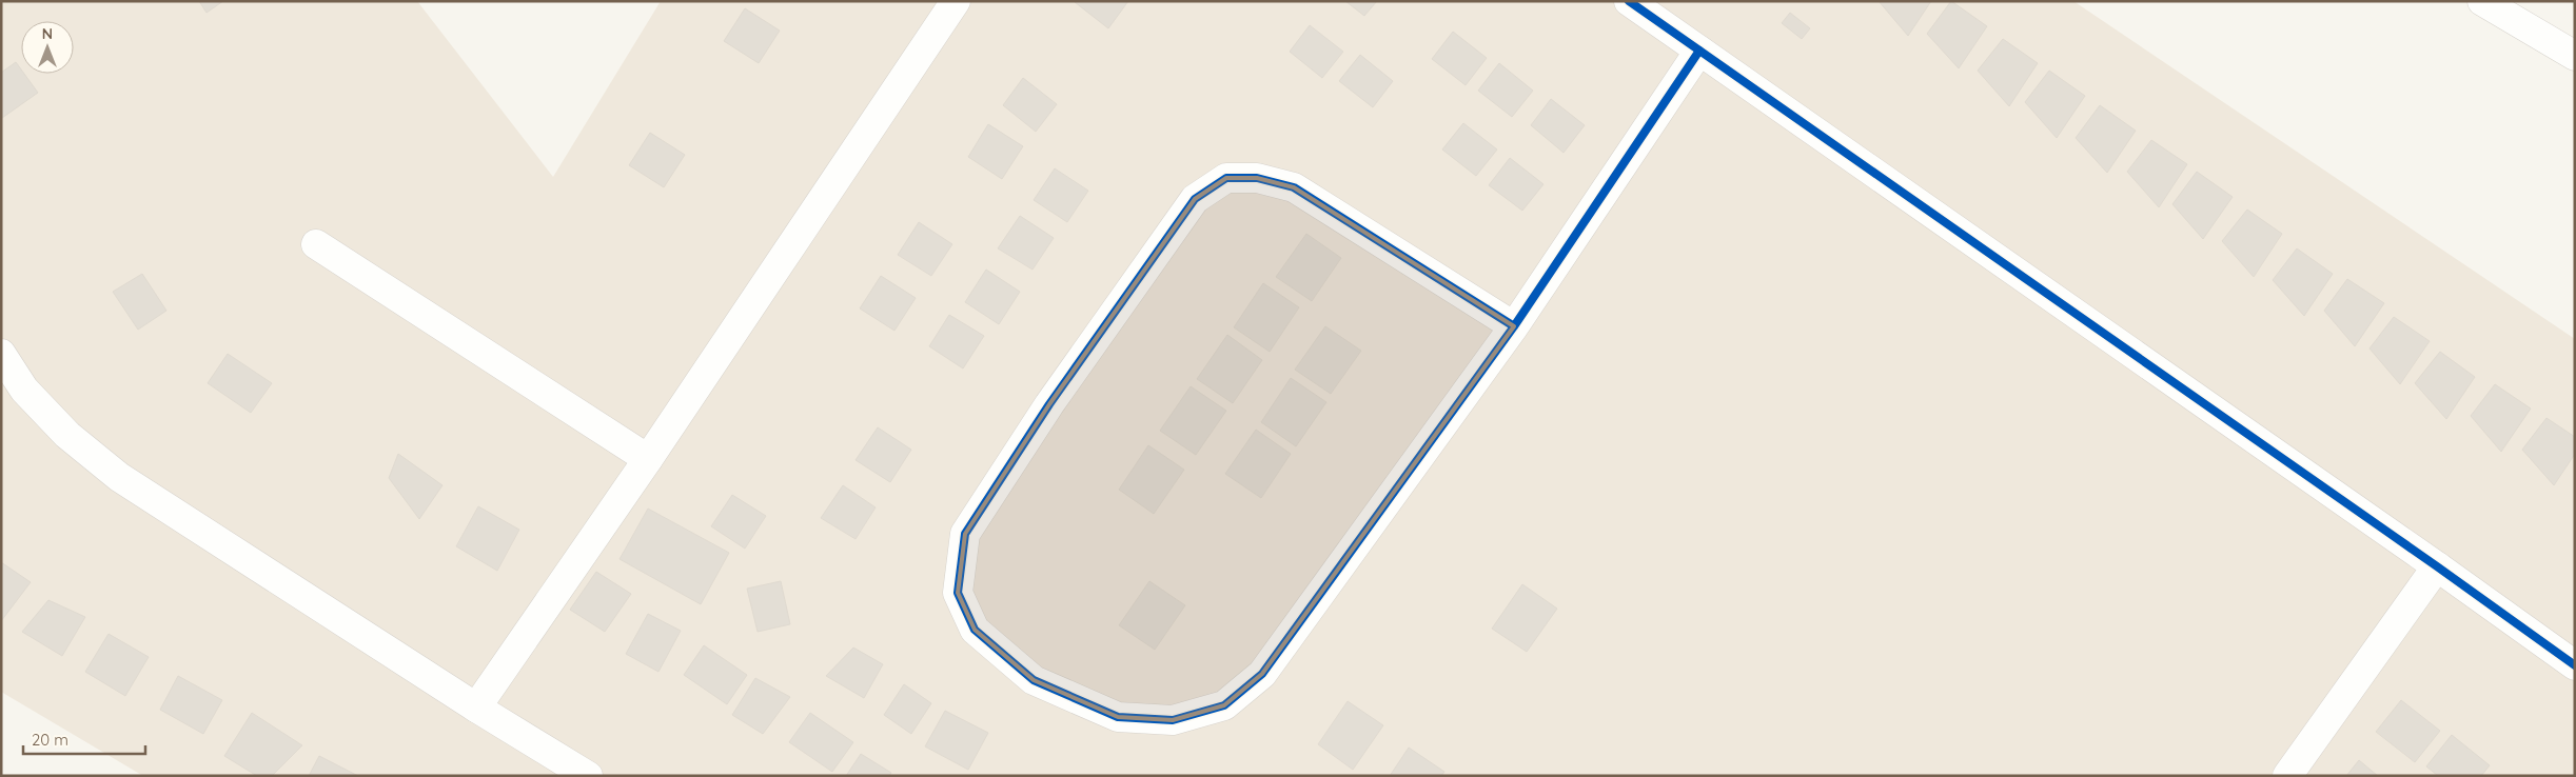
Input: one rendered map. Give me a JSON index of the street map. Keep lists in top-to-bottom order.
{
  "scale_bar": "20 m",
  "north": "top"
}
